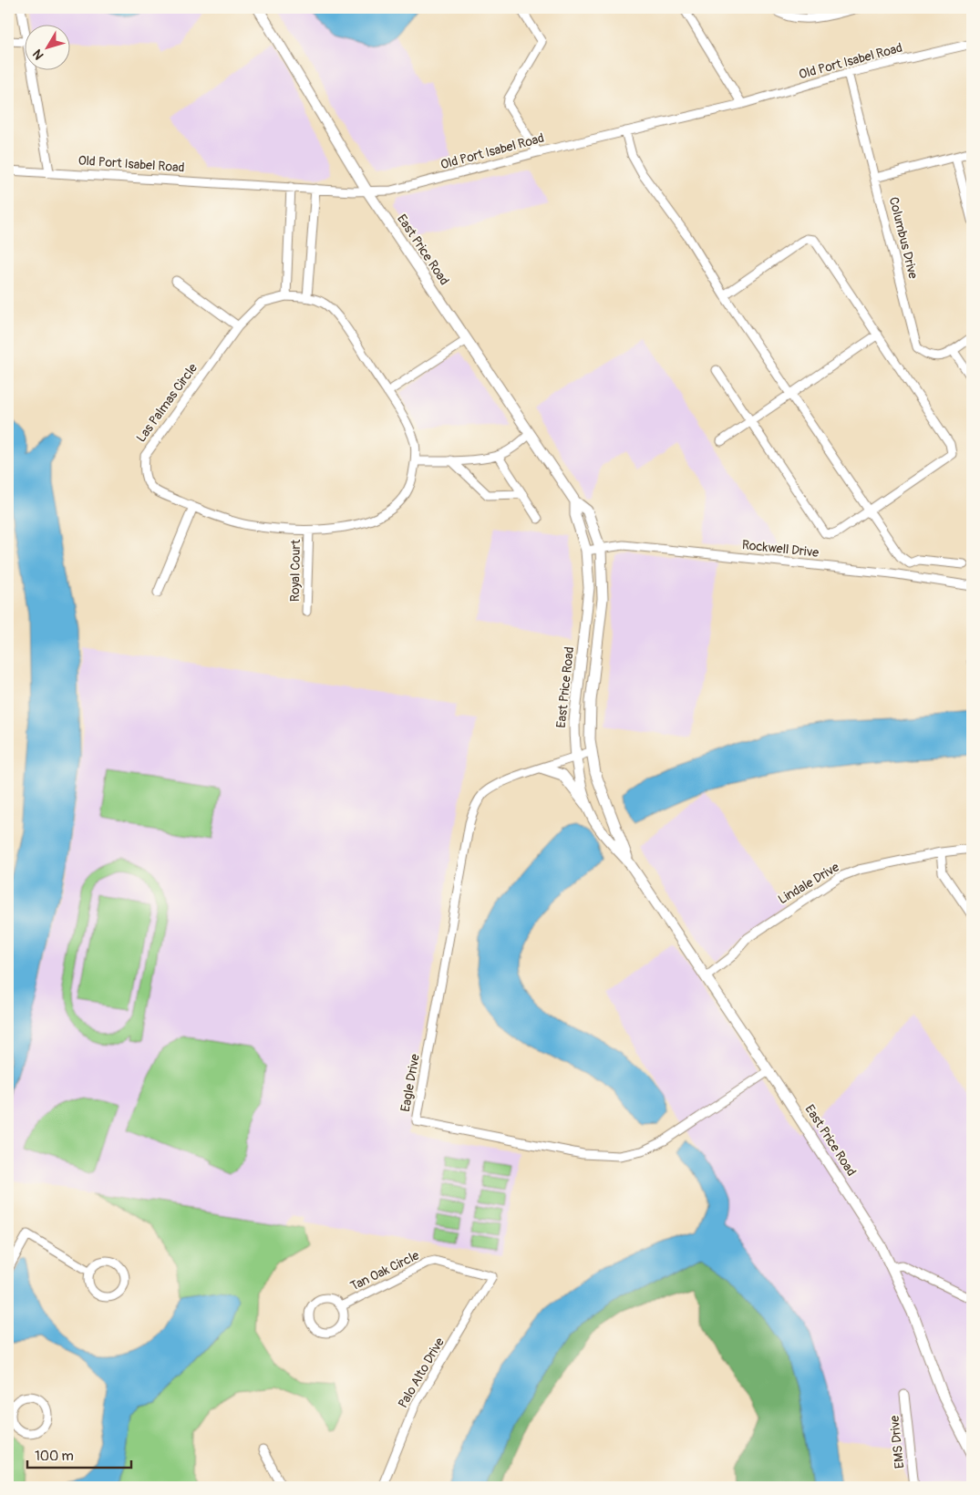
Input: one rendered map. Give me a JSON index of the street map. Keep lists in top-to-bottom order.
{
  "streets": {
    "main road": ["East Price Road"],
    "street": [
      "Old Port Isabel Road",
      "Columbus Drive",
      "Las Palmas Circle",
      "Rockwell Drive",
      "Royal Court",
      "Lindale Drive",
      "Eagle Drive",
      "Tan Oak Circle",
      "Palo Alto Drive",
      "EMS Drive"
    ]
  },
  "crossings": [
    ["Old Port Isabel Road", "Columbus Drive"],
    ["Old Port Isabel Road", "East Price Road"],
    ["East Price Road", "Rockwell Drive"],
    ["East Price Road", "Lindale Drive"],
    ["East Price Road", "Eagle Drive"],
    ["Las Palmas Circle", "Royal Court"],
    ["Tan Oak Circle", "Palo Alto Drive"]
  ],
  "scale_bar": "100 m",
  "north": "bottom left"
}
